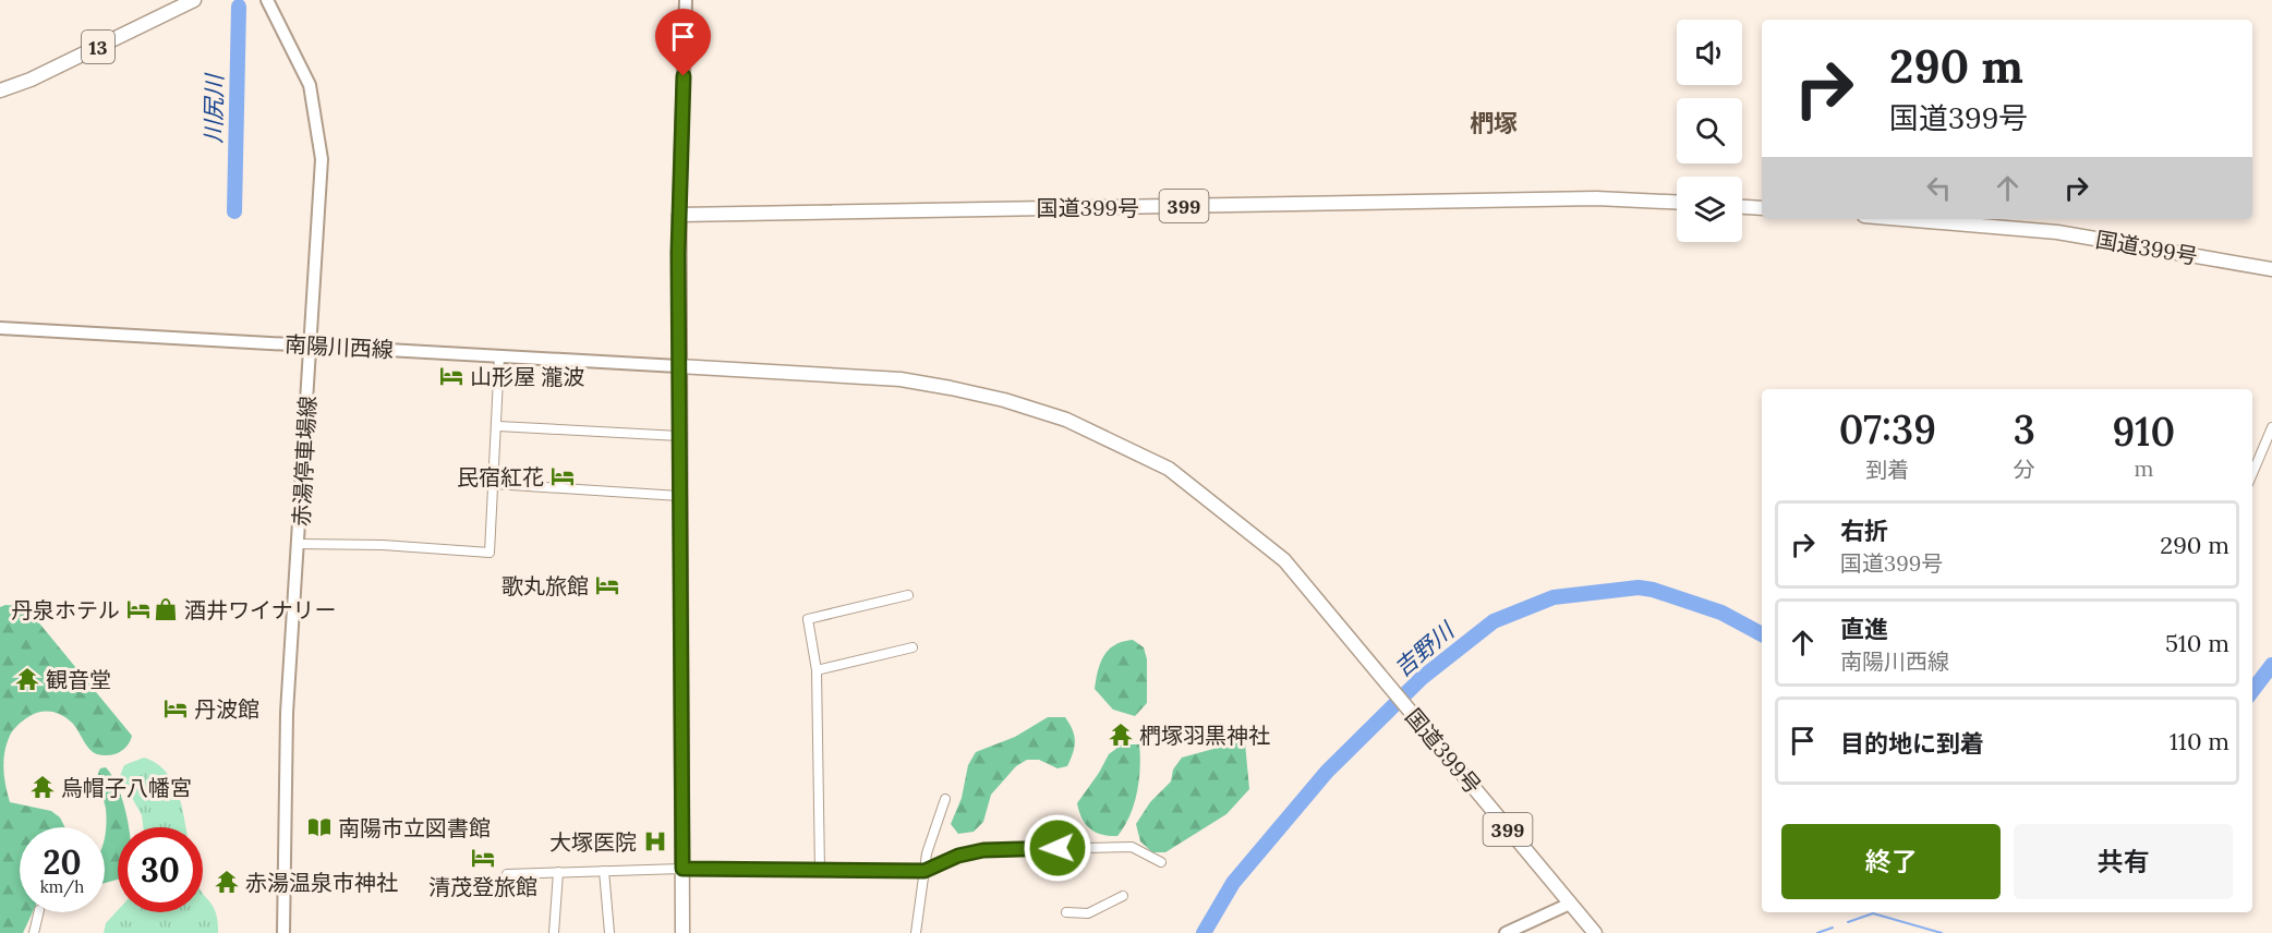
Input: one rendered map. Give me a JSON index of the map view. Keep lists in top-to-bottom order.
{
  "streets": {
    "highway": ["13", "399", "国道399号"],
    "main road": ["南陽川西線", "赤湯停車場線"]
  },
  "crossings": [
    ["国道399号", "南陽川西線"],
    ["南陽川西線", "赤湯停車場線"]
  ],
  "districts": ["椚塚"],
  "water": ["川尻川", "吉野川"],
  "places": {
    "hotel": [
      "山形屋 瀧波",
      "民宿紅花",
      "歌丸旅館",
      "丹泉ホテル",
      "丹波館",
      "清茂登旅館"
    ],
    "shop": ["酒井ワイナリー"],
    "temple": [
      "観音堂",
      "椚塚羽黒神社",
      "烏帽子八幡宮",
      "赤湯温泉市神社"
    ],
    "library": ["南陽市立図書館"],
    "hospital": ["大塚医院"]
  },
  "page": {
    "turn": ["290 m", "国道399号"],
    "eta": [
      "07:39",
      "到着",
      "3",
      "分",
      "910",
      "m"
    ],
    "list": [
      {
        "name": "右折",
        "note": "国道399号",
        "value": "290 m"
      },
      {
        "name": "直進",
        "note": "南陽川西線",
        "value": "510 m"
      },
      {
        "name": "目的地に到着",
        "value": "110 m"
      }
    ],
    "buttons": ["終了", "共有"],
    "speed": "20 km/h",
    "limit": "30"
  }
}
